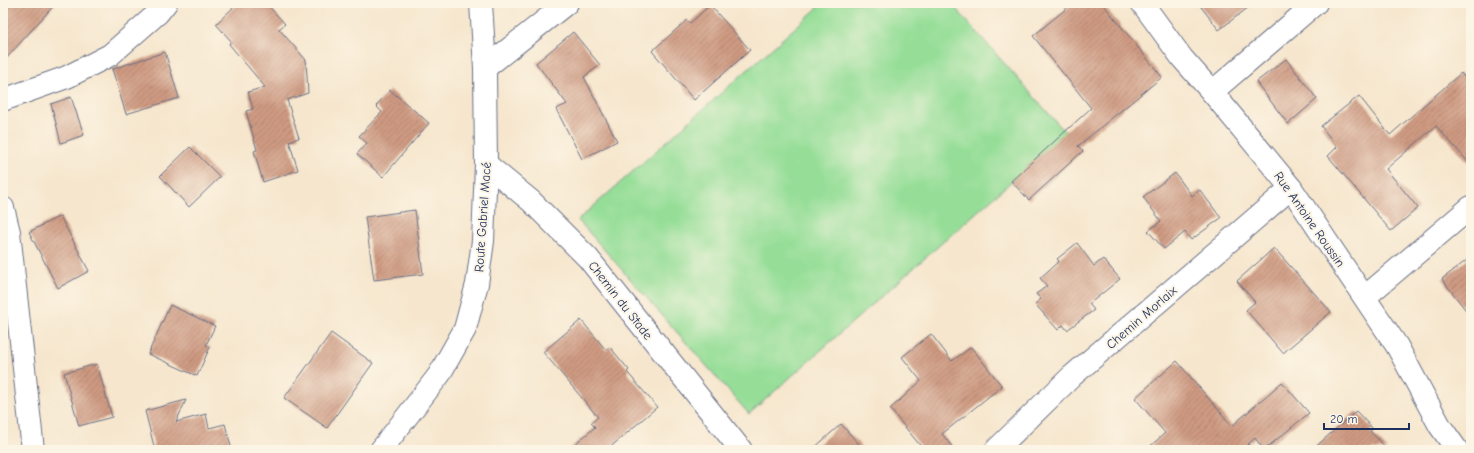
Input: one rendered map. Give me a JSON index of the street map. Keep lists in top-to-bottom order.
{
  "streets": {
    "street": [
      "Route Gabriel Macé",
      "Rue Antoine Roussin",
      "Chemin du Stade",
      "Chemin Morlaix"
    ]
  },
  "crossings": [
    ["Route Gabriel Macé", "Chemin du Stade"],
    ["Rue Antoine Roussin", "Chemin Morlaix"]
  ],
  "scale_bar": "20 m"
}
